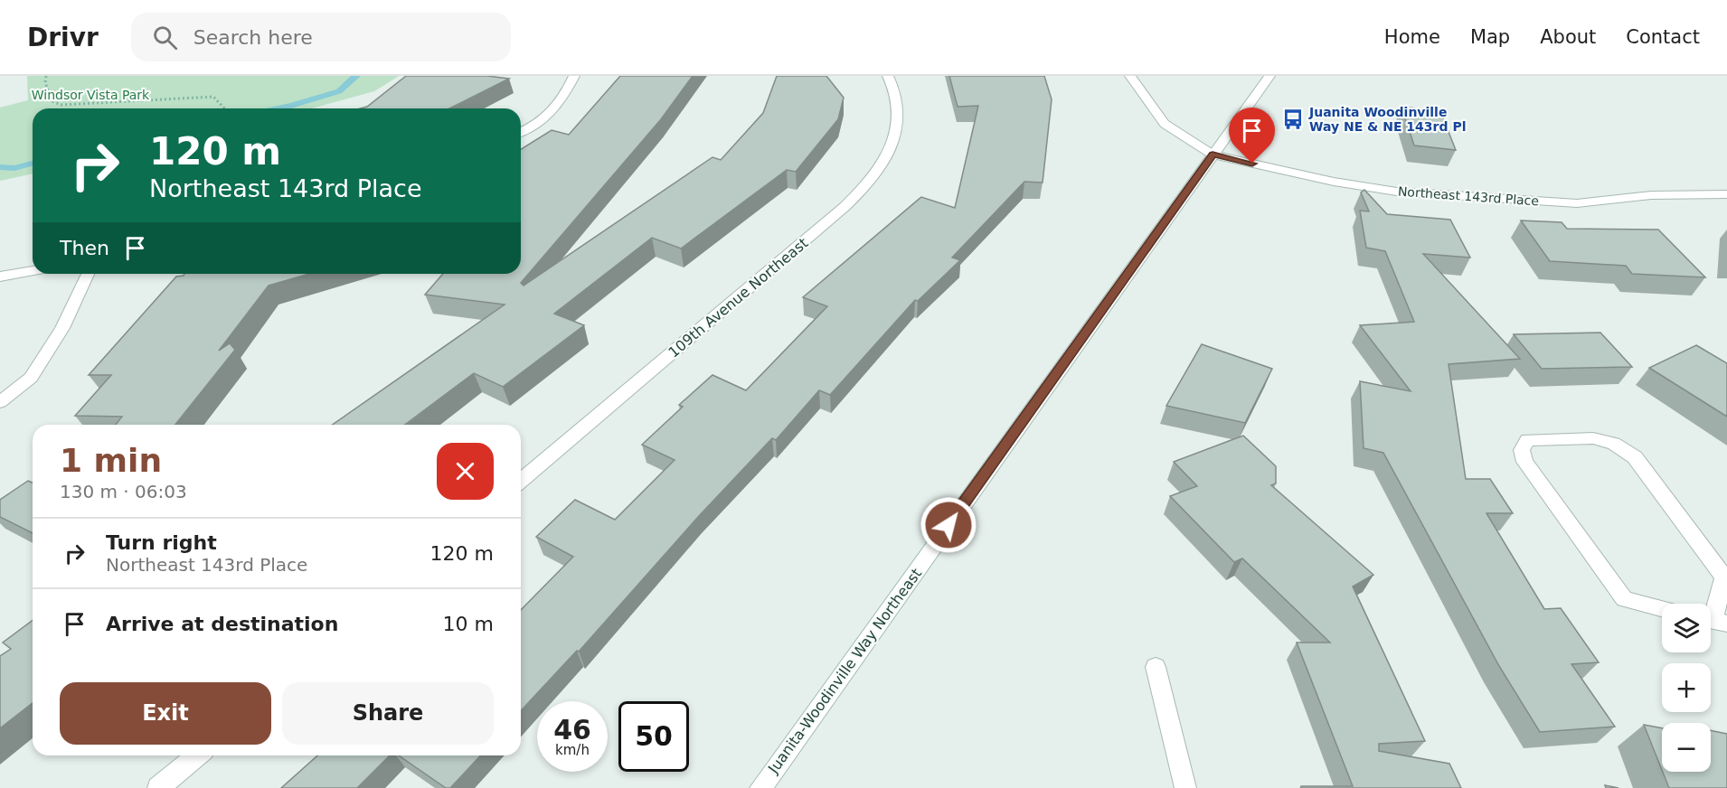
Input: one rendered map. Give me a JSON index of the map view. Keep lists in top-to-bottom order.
{
  "streets": {
    "street": ["Northeast 143rd Place", "109th Avenue Northeast", "Juanita-Woodinville Way Northeast"]
  },
  "crossings": [
    ["Northeast 143rd Place", "Juanita-Woodinville Way Northeast"]
  ],
  "parks": ["Windsor Vista Park"],
  "places": {
    "bus stop": ["Juanita Woodinville Way NE & NE 143rd Pl"]
  },
  "page": {
    "header": "Drivr",
    "search": "Search here",
    "nav": [
      "Home",
      "Map",
      "About",
      "Contact"
    ],
    "turn": ["120 m", "Northeast 143rd Place"],
    "then": "Then",
    "heading": ["1 min", "130 m · 06:03"],
    "list": [
      {
        "name": "Turn right",
        "note": "Northeast 143rd Place",
        "value": "120 m"
      },
      {
        "name": "Arrive at destination",
        "value": "10 m"
      }
    ],
    "map_buttons": ["+", "−"],
    "buttons": ["Exit", "Share"],
    "speed": "46 km/h",
    "limit": "50"
  }
}
